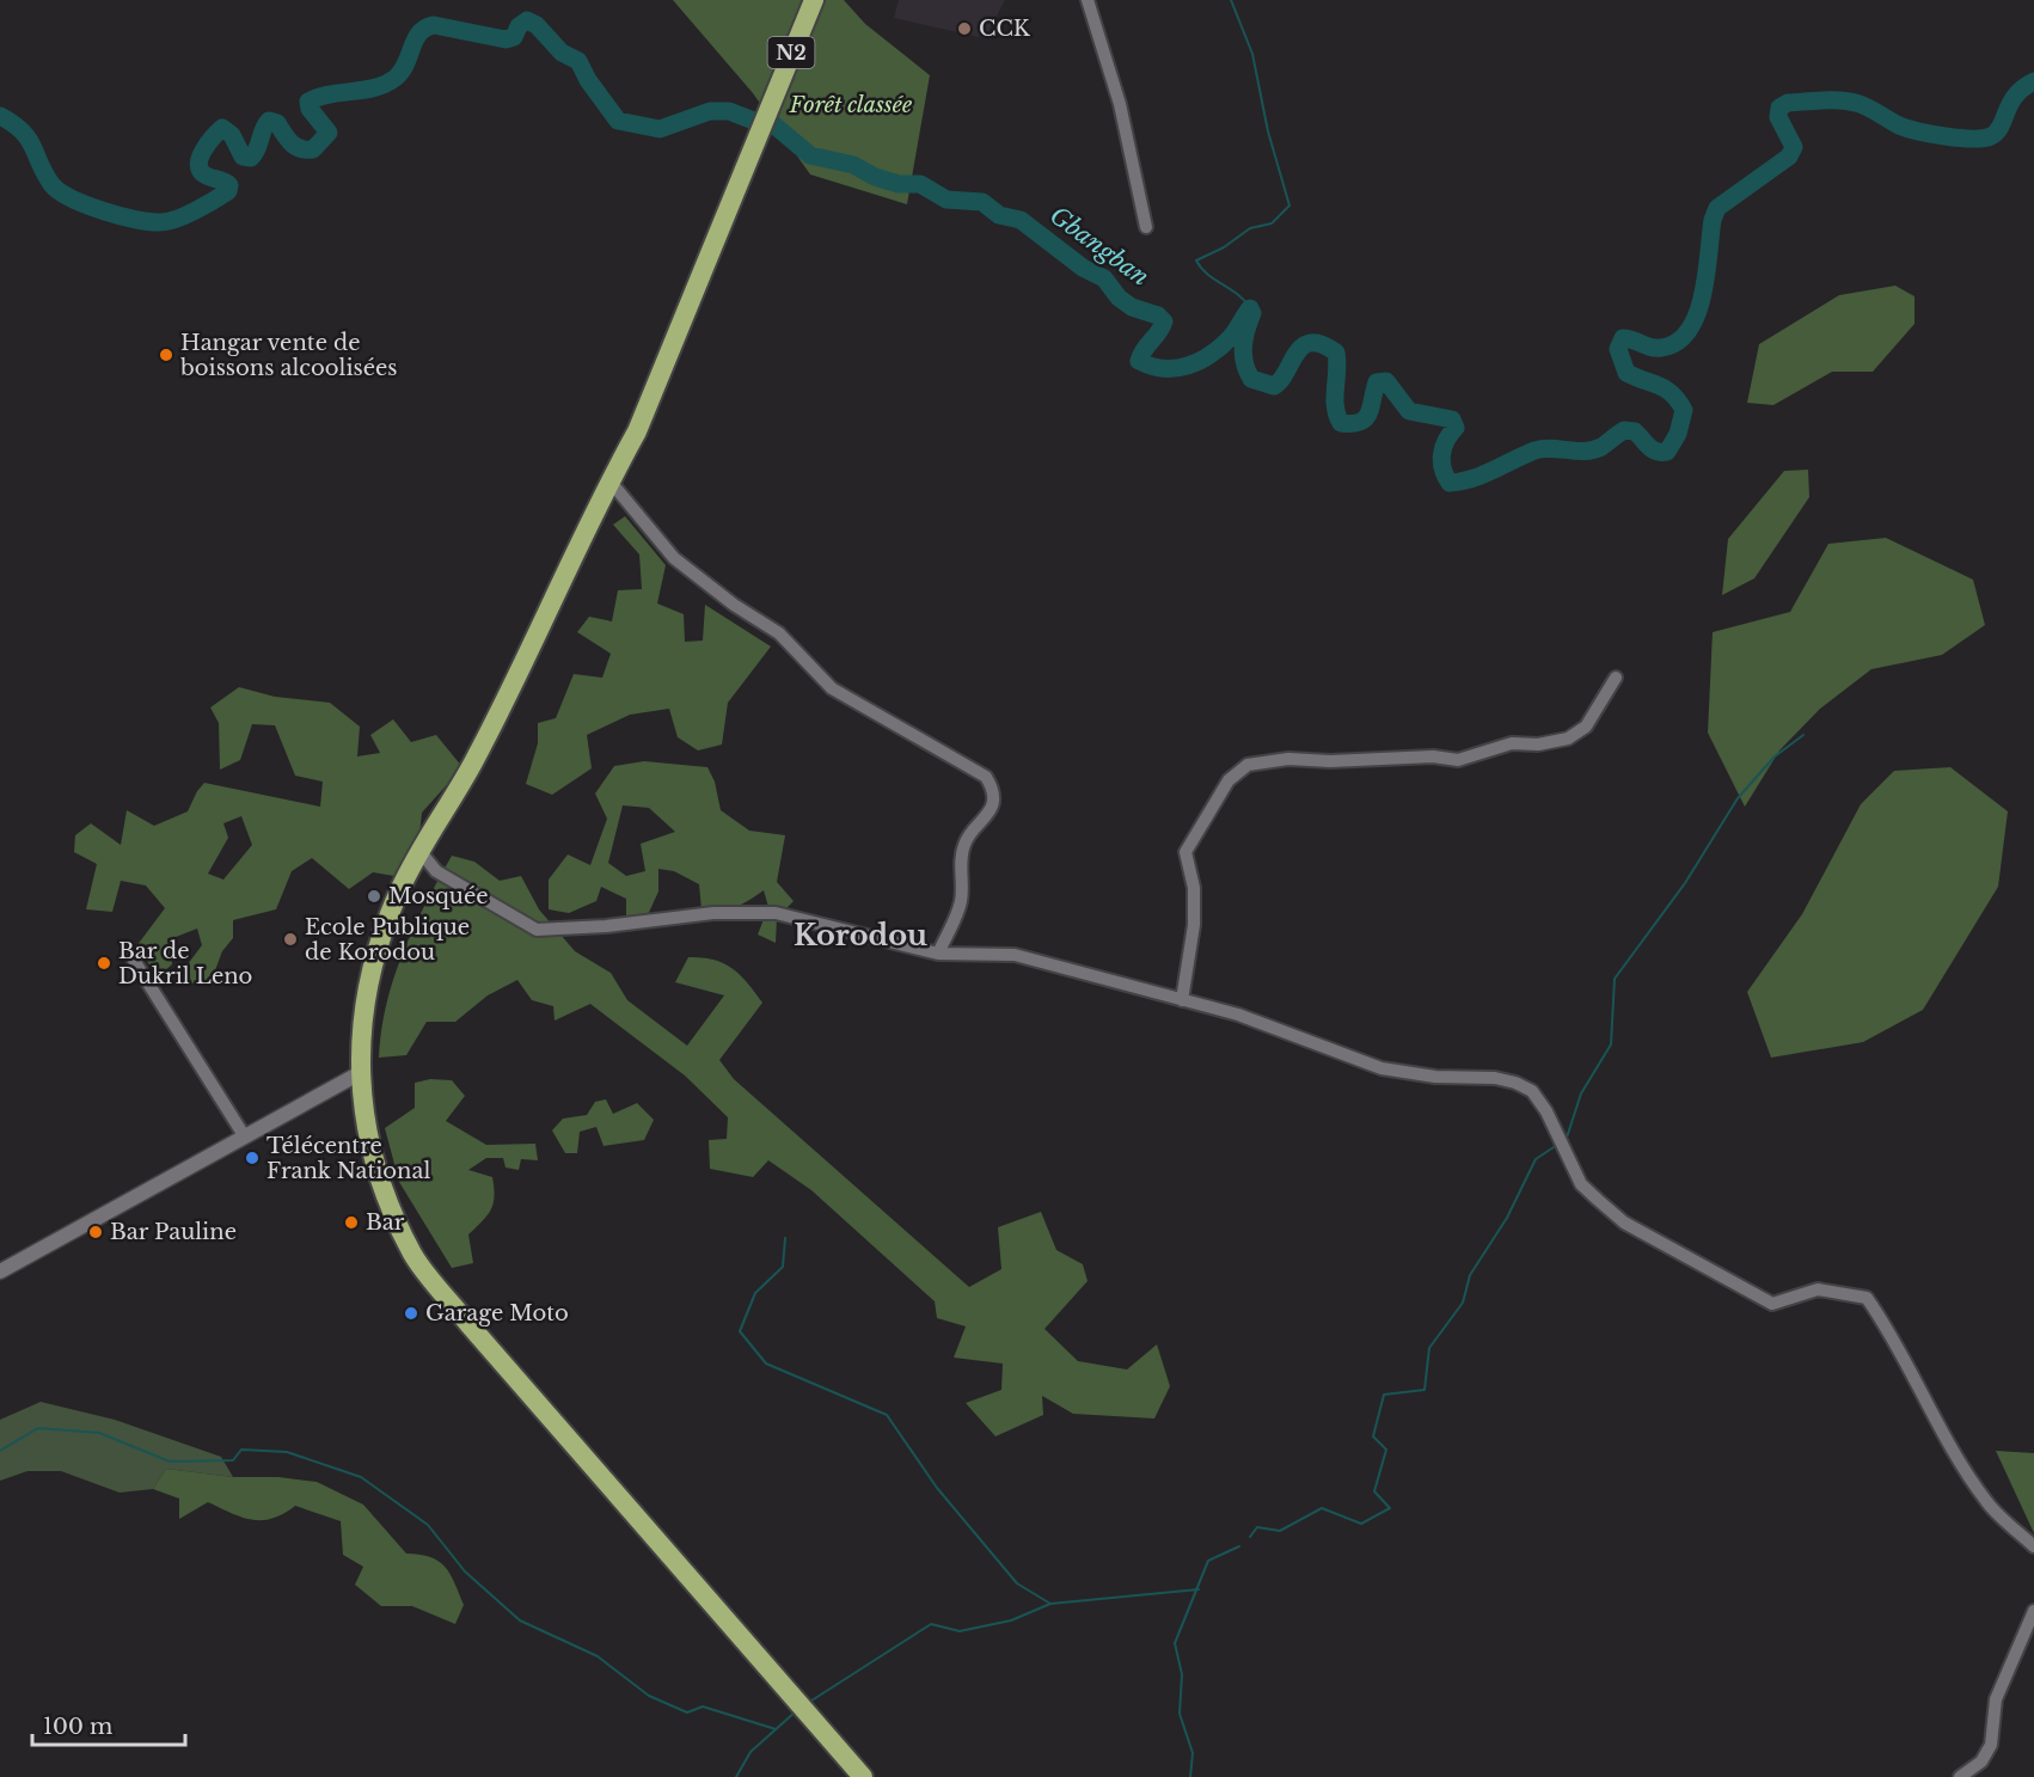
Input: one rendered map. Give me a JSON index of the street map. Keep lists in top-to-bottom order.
{
  "streets": {
    "highway": ["N2"]
  },
  "districts": ["Korodou"],
  "water": ["Gbangban"],
  "parks": ["Forêt classée"],
  "places": [
    "CCK",
    "Hangar vente de boissons alcoolisées",
    "Mosquée",
    "Ecole Publique de Korodou",
    "Bar de Dukril Leno",
    "Télécentre Frank National",
    "Bar",
    "Bar Pauline",
    "Garage Moto"
  ],
  "scale_bar": "100 m"
}
